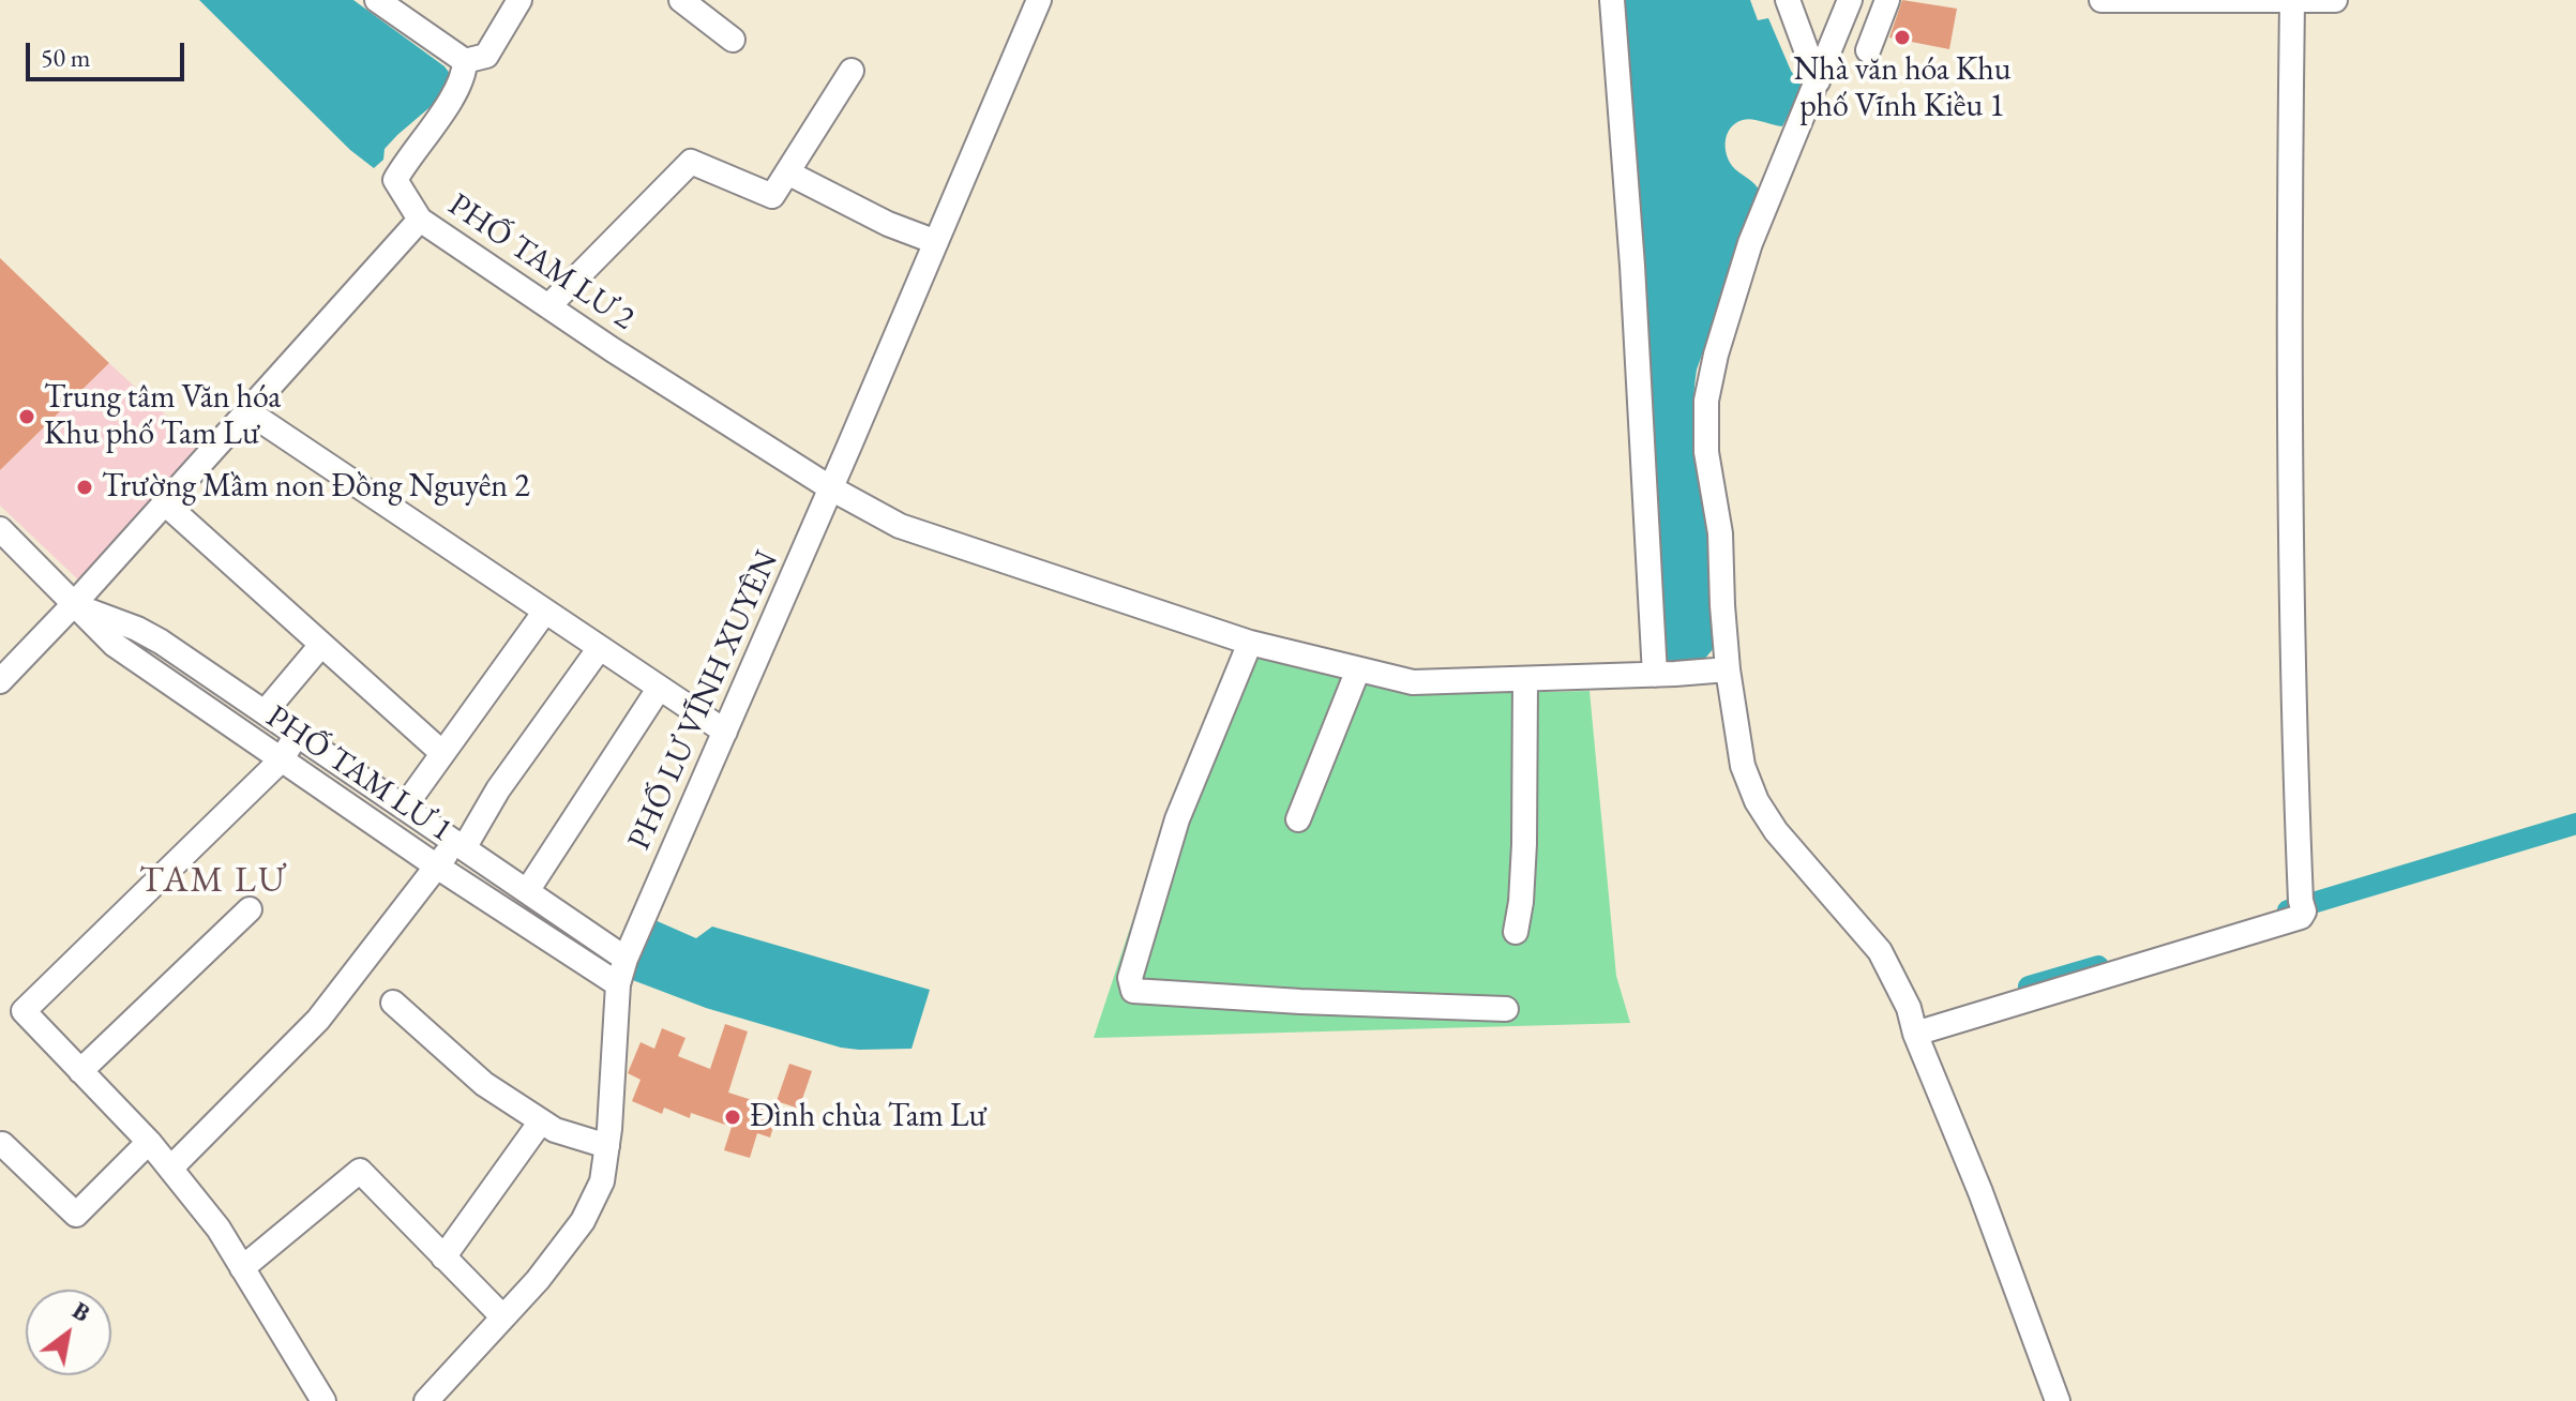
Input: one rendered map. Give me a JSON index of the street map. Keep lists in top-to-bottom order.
{
  "streets": {
    "street": ["PHỐ TAM LƯ 2", "PHỐ LƯ VĨNH XUYÊN", "PHỐ TAM LƯ 1"]
  },
  "crossings": [
    ["PHỐ TAM LƯ 2", "PHỐ LƯ VĨNH XUYÊN"],
    ["PHỐ LƯ VĨNH XUYÊN", "PHỐ TAM LƯ 1"]
  ],
  "districts": ["TAM LƯ"],
  "places": [
    "Nhà văn hóa Khu phố Vĩnh Kiều 1",
    "Trung tâm Văn hóa Khu phố Tam Lư",
    "Trường Mầm non Đồng Nguyên 2",
    "Đình chùa Tam Lư"
  ],
  "scale_bar": "50 m",
  "north": "top right"
}
